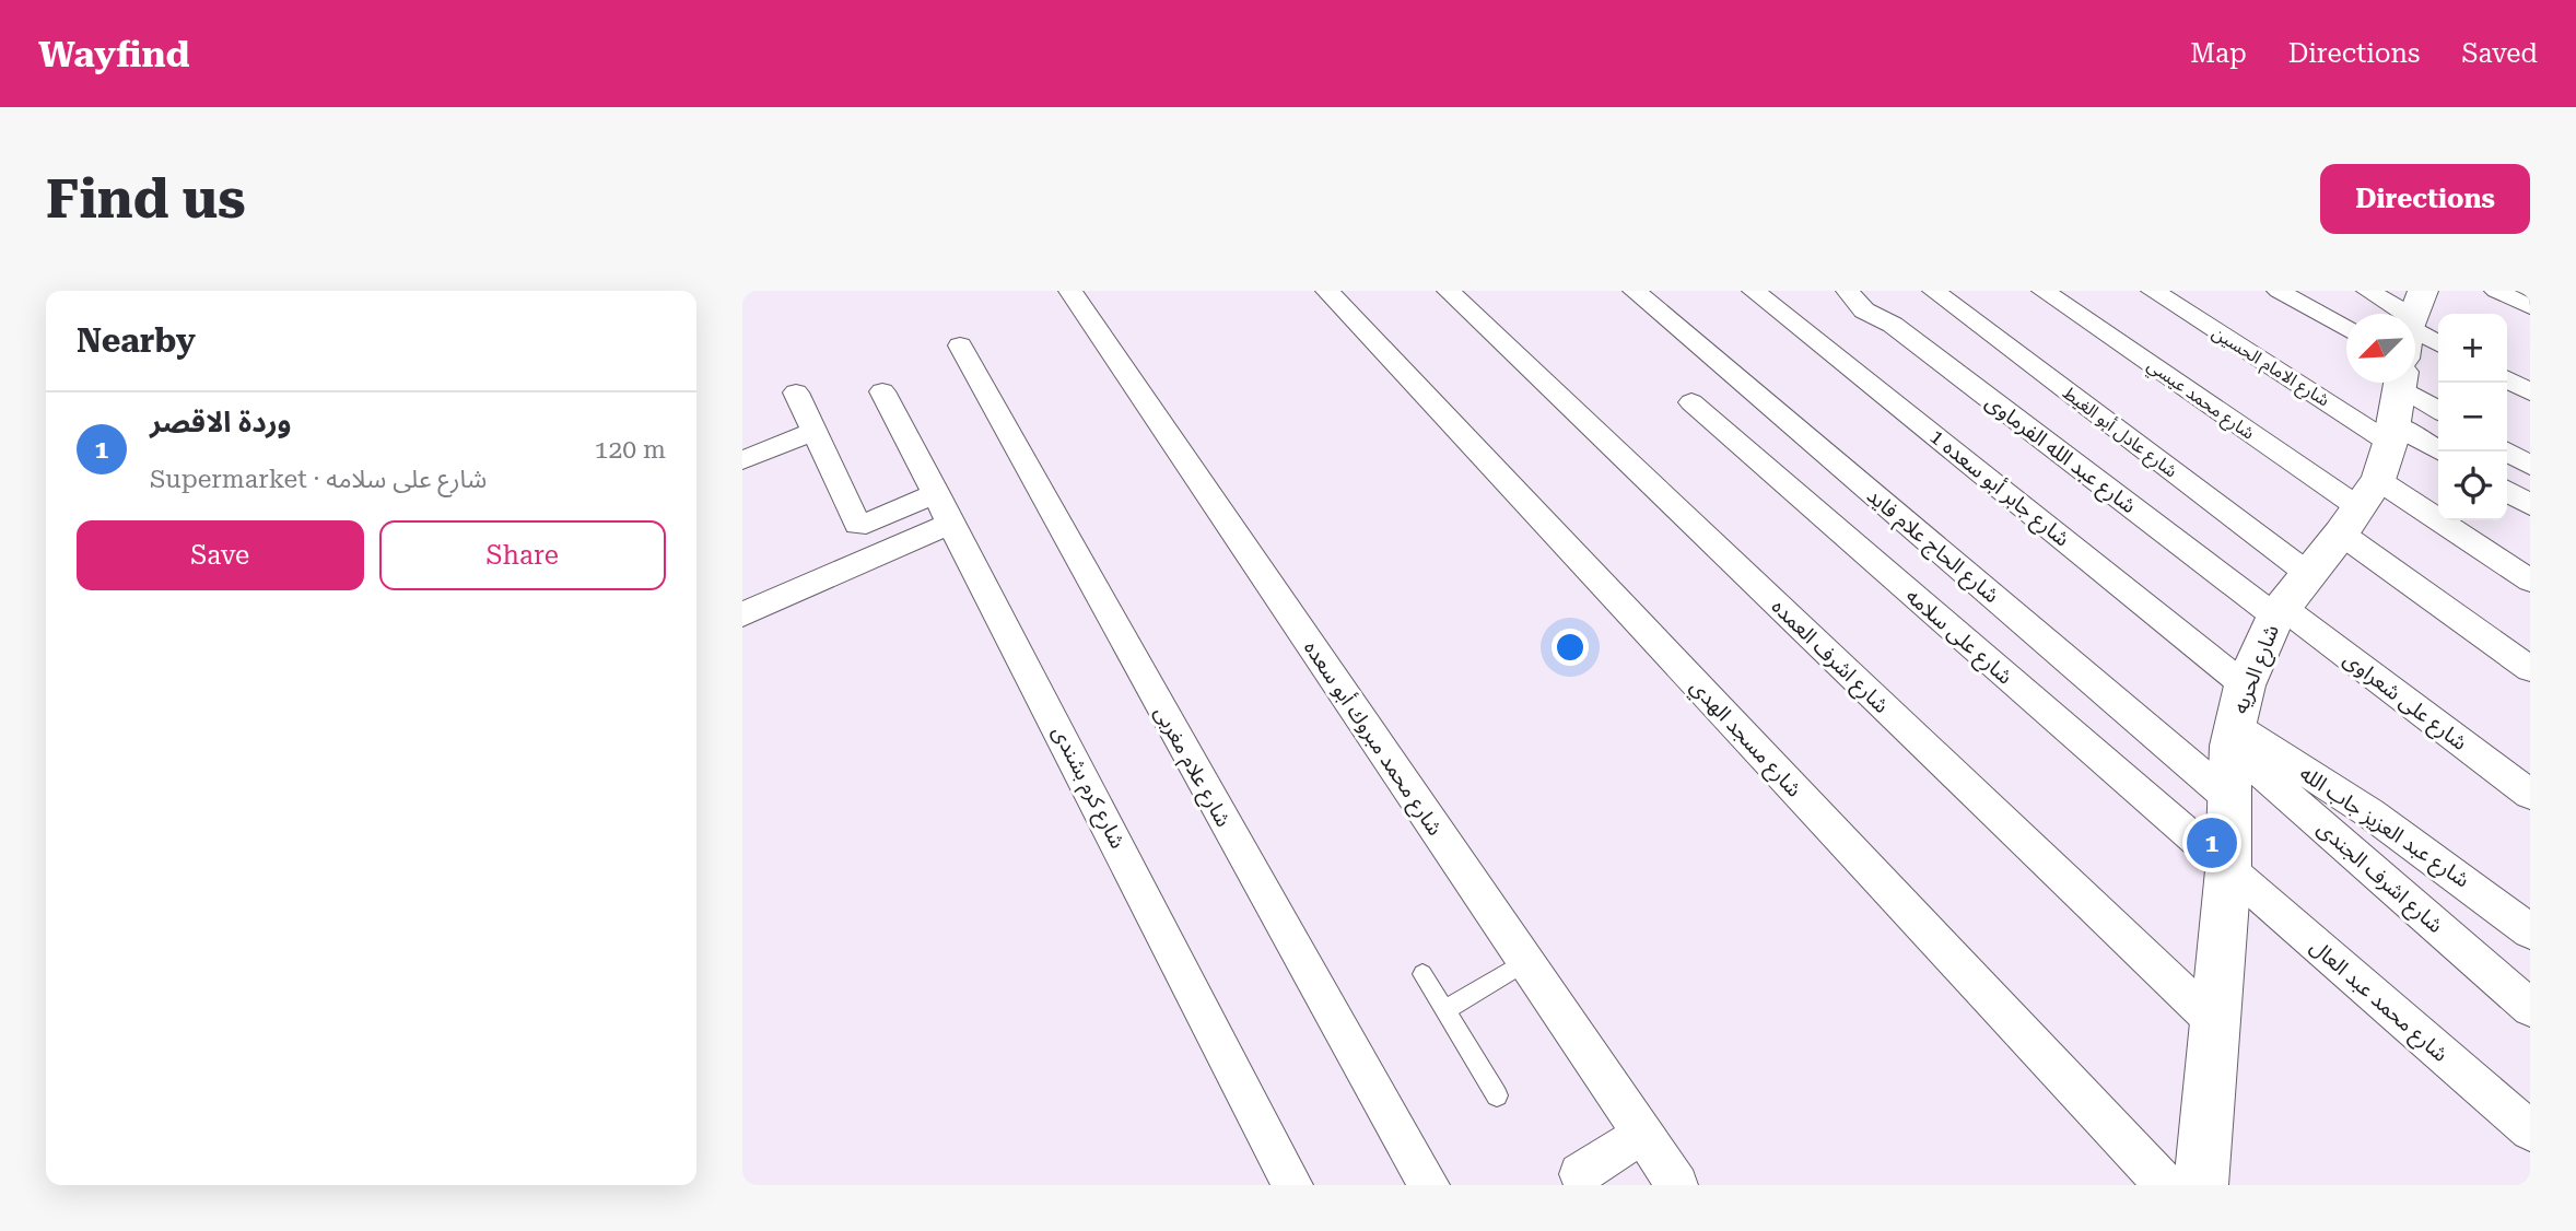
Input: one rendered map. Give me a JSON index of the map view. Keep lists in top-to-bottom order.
{
  "streets": {
    "street": [
      "شارع الامام الحسين",
      "شارع محمد عيسي",
      "شارع عادل أبو الغيط",
      "شارع عبد الله الفرماوى",
      "شارع جابر أبو سعده 1",
      "شارع الحاج علام فايد",
      "شارع على سلامه",
      "شارع اشرف العمده",
      "شارع الحريه",
      "شارع على شعراوى",
      "شارع محمد مبروك أبو سعده",
      "شارع مسجد الهدي",
      "شارع علام مغربى",
      "شارع كرم بشندى",
      "شارع عبد العزيز جاب الله",
      "شارع اشرف الجندى",
      "شارع محمد عبد العال"
    ]
  },
  "crossings": [
    ["شارع الامام الحسين", "شارع محمد عيسي"],
    ["شارع الامام الحسين", "شارع الحريه"],
    ["شارع محمد عيسي", "شارع الحريه"],
    ["شارع عادل أبو الغيط", "شارع الحريه"],
    ["شارع عبد الله الفرماوى", "شارع الحريه"],
    ["شارع عبد الله الفرماوى", "شارع على شعراوى"],
    ["شارع جابر أبو سعده 1", "شارع الحريه"],
    ["شارع جابر أبو سعده 1", "شارع عبد العزيز جاب الله"],
    ["شارع جابر أبو سعده 1", "شارع اشرف الجندى"],
    ["شارع الحاج علام فايد", "شارع الحريه"],
    ["شارع على سلامه", "شارع الحريه"],
    ["شارع على سلامه", "شارع محمد عبد العال"],
    ["شارع اشرف العمده", "شارع الحريه"],
    ["شارع الحريه", "شارع على شعراوى"],
    ["شارع الحريه", "شارع عبد العزيز جاب الله"],
    ["شارع الحريه", "شارع اشرف الجندى"],
    ["شارع الحريه", "شارع محمد عبد العال"],
    ["شارع عبد العزيز جاب الله", "شارع اشرف الجندى"]
  ],
  "north": "bottom left",
  "page": {
    "header": "Wayfind",
    "nav": ["Map", "Directions", "Saved"],
    "buttons": [
      "Directions",
      ["Save", "Share"]
    ],
    "title": "Find us",
    "heading": "Nearby",
    "map_buttons": ["+", "−"],
    "list": [
      {
        "mark": "1",
        "name": "وردة الاقصر",
        "note": "Supermarket · شارع على سلامه",
        "value": "120 m"
      }
    ],
    "pins": "1"
  }
}
